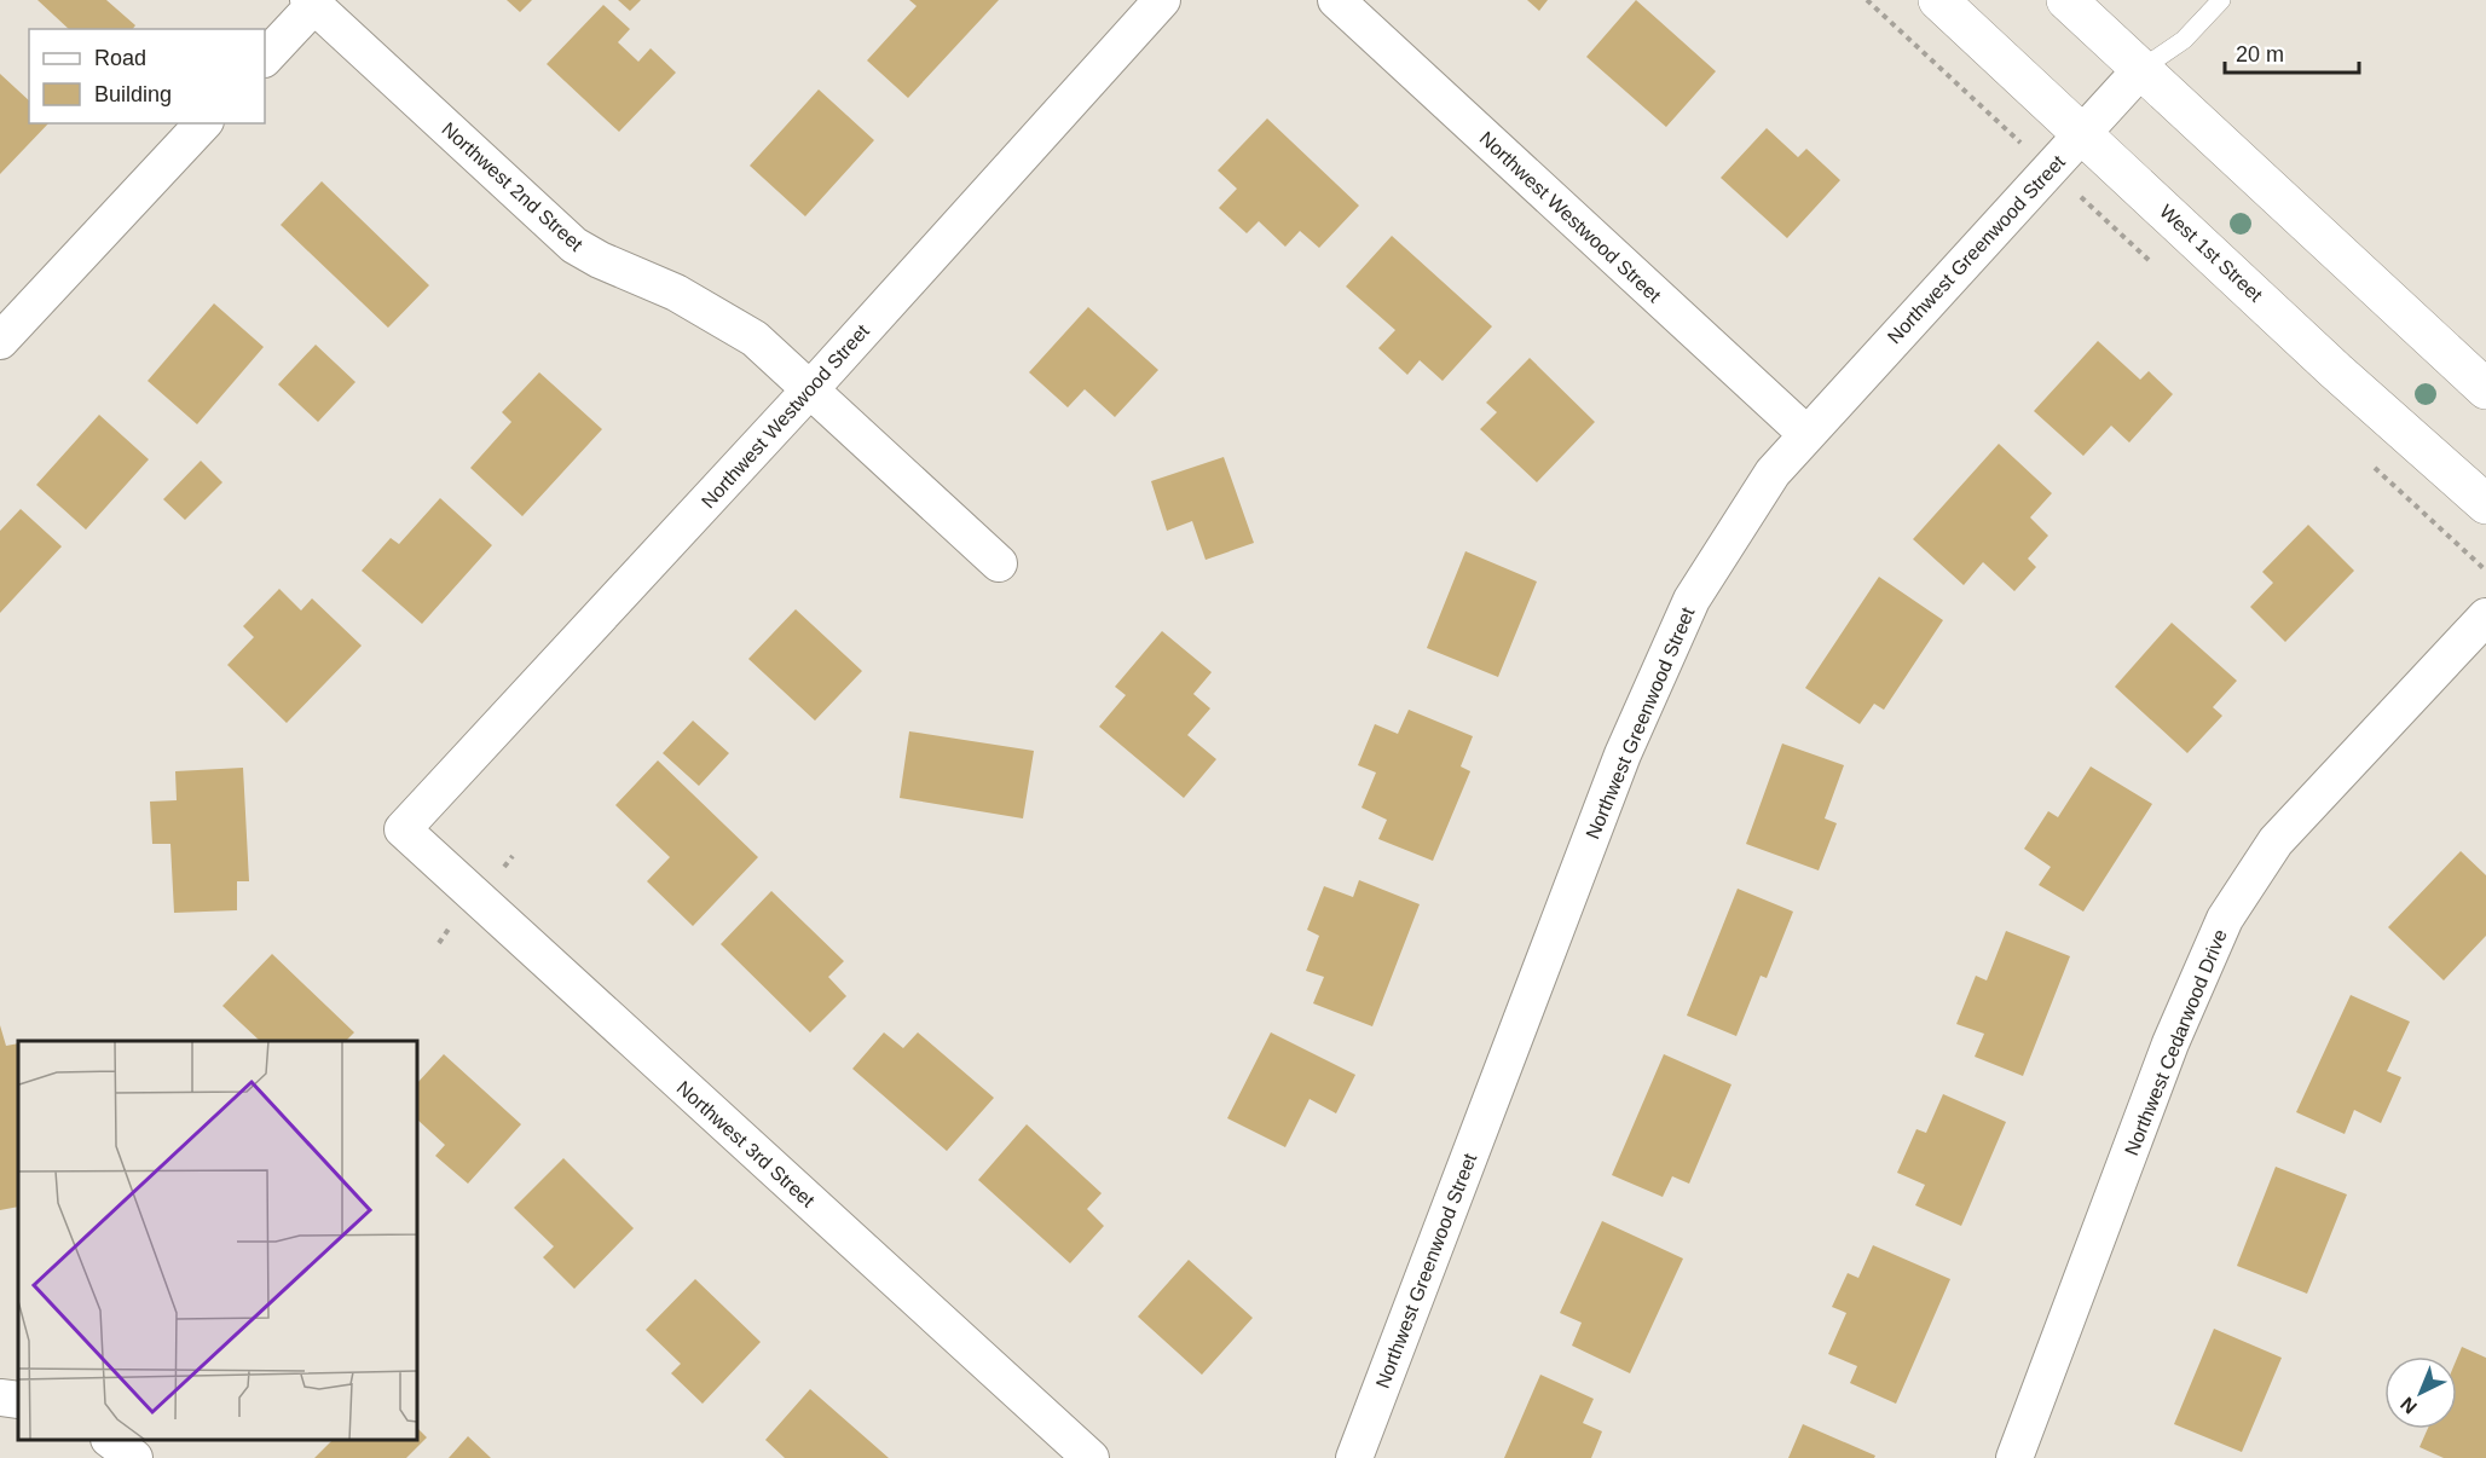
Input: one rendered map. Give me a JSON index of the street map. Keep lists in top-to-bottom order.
{
  "streets": {
    "main road": ["West 1st Street"],
    "street": [
      "Northwest 2nd Street",
      "Northwest Westwood Street",
      "Northwest Greenwood Street",
      "Northwest Cedarwood Drive",
      "Northwest 3rd Street"
    ]
  },
  "crossings": [
    ["Northwest 2nd Street", "Northwest Westwood Street"],
    ["Northwest Westwood Street", "Northwest Greenwood Street"],
    ["Northwest Westwood Street", "Northwest 3rd Street"],
    ["Northwest Greenwood Street", "West 1st Street"]
  ],
  "legend": ["Road", "Building"],
  "scale_bar": "20 m",
  "north": "bottom left"
}
